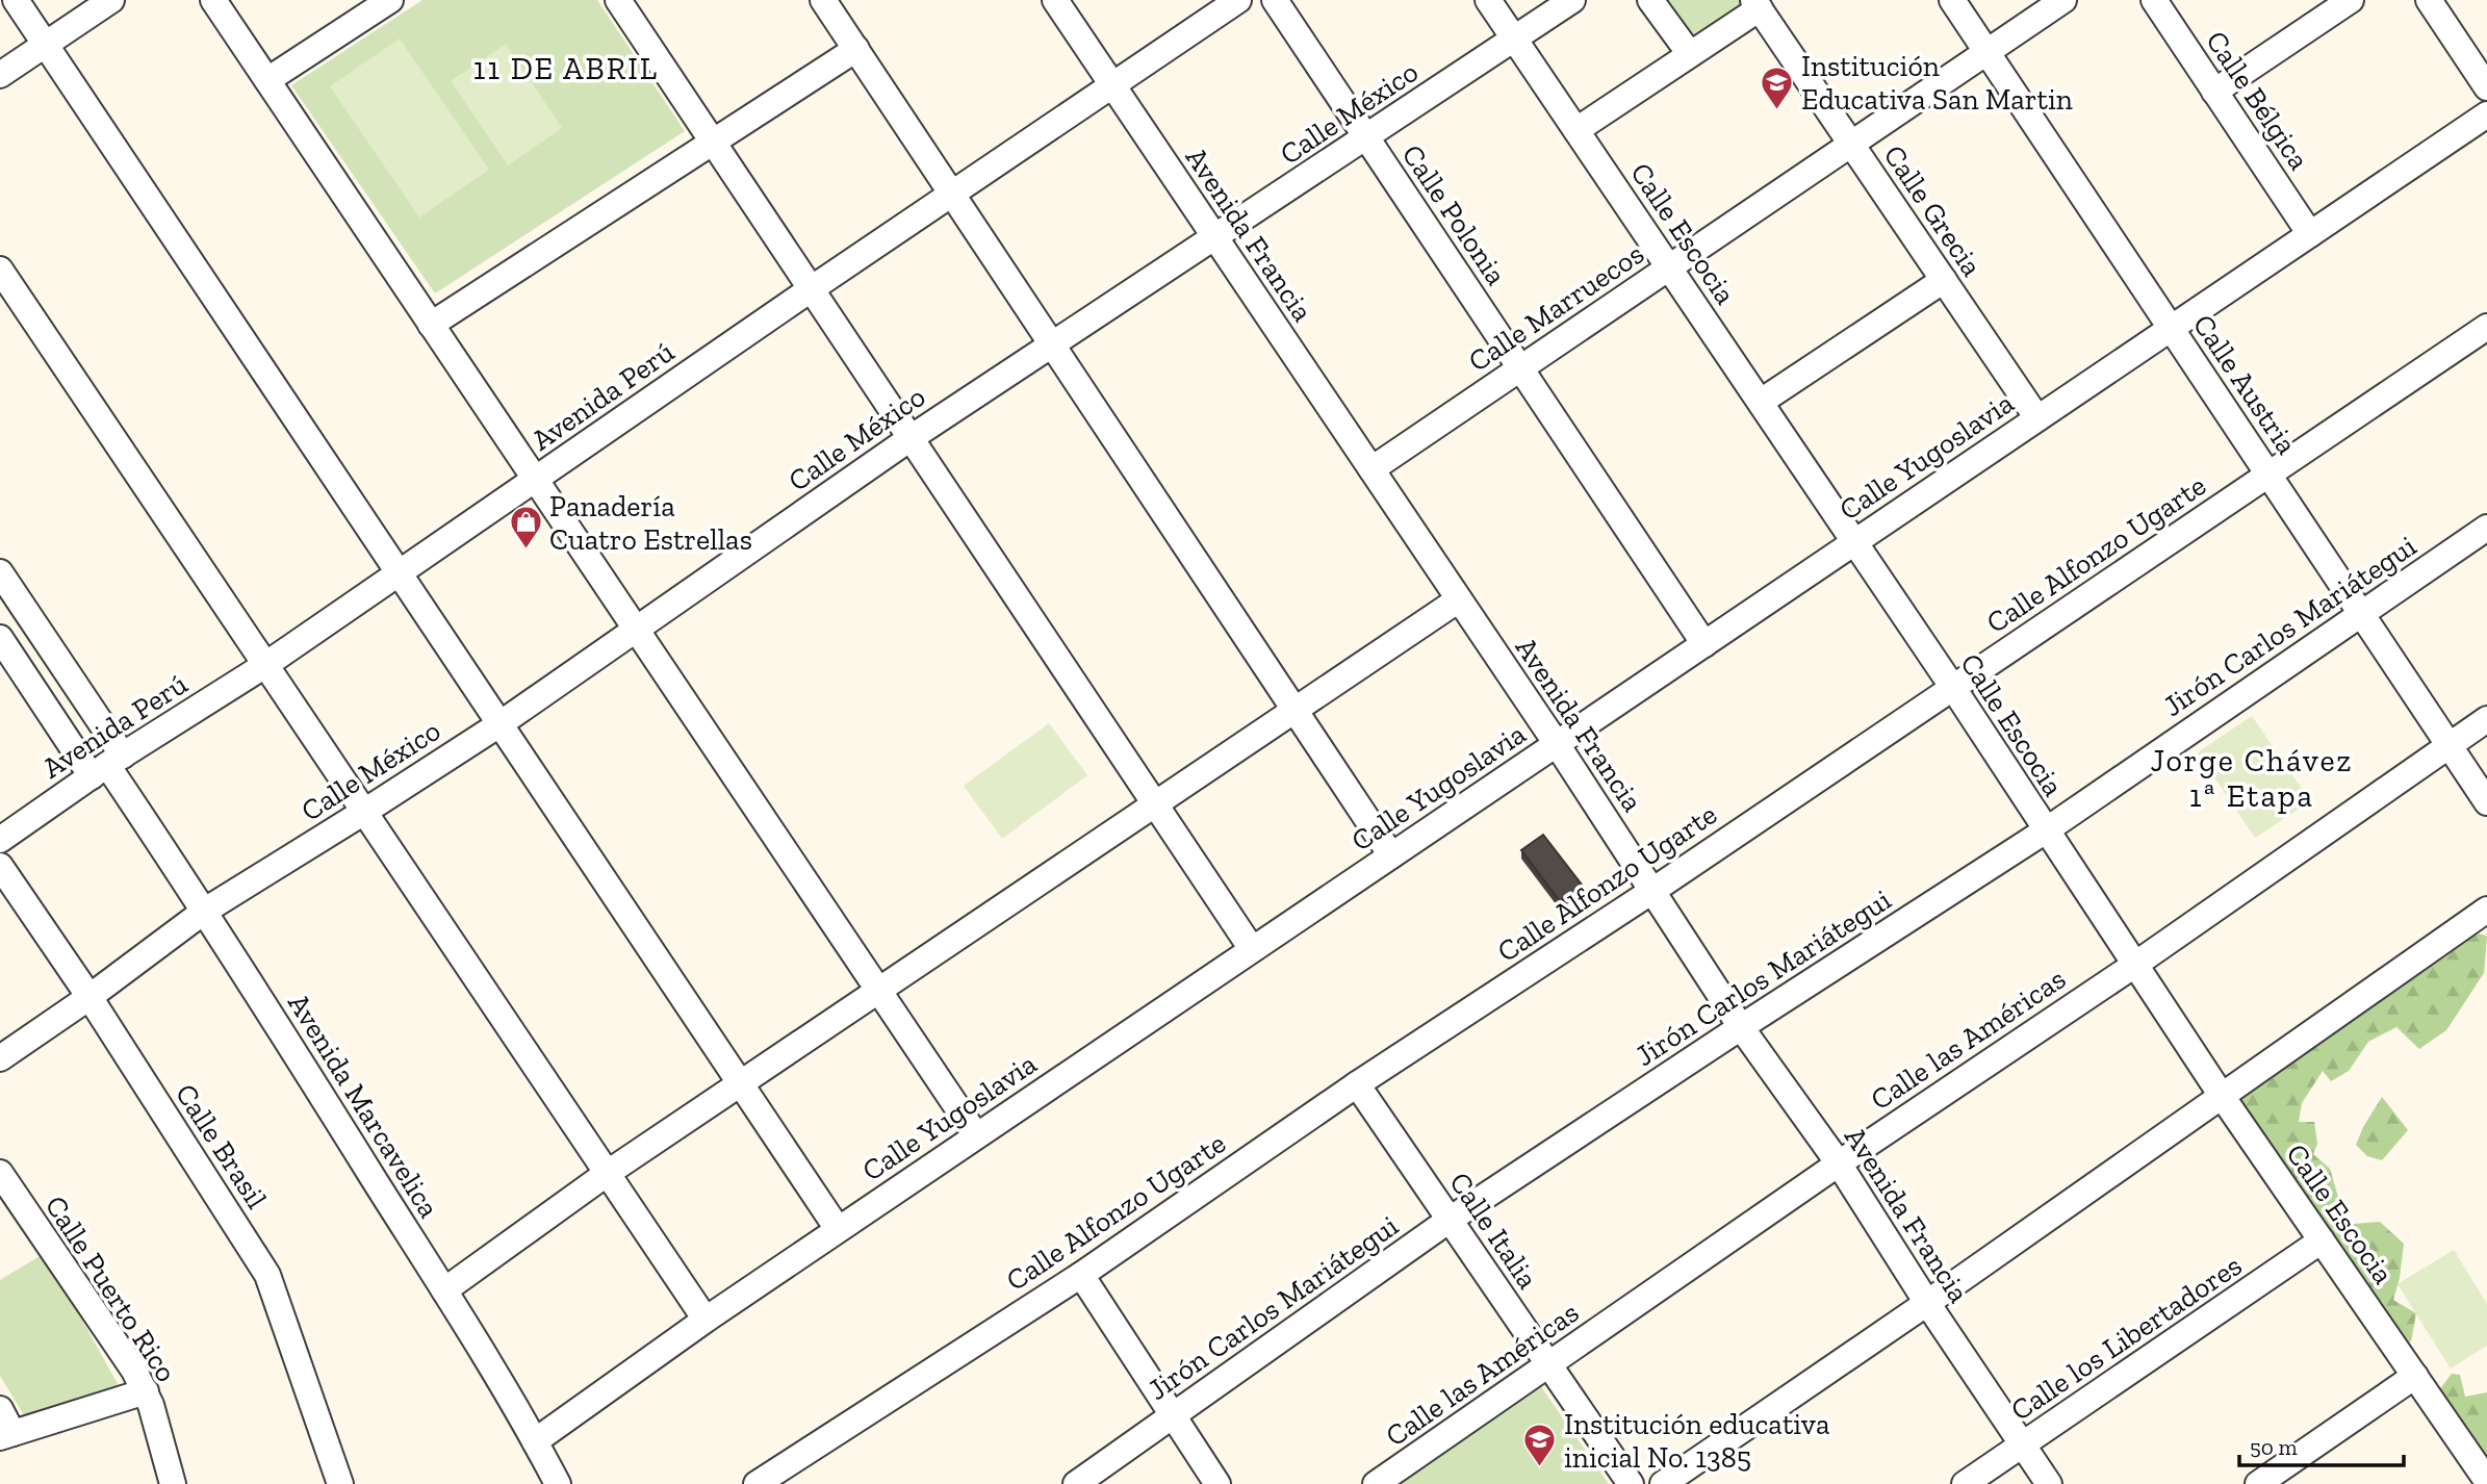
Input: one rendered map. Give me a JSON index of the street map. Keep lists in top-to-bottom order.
{
  "streets": {
    "street": [
      "Calle Bélgica",
      "Calle México",
      "Calle Grecia",
      "Calle Polonia",
      "Calle Escocia",
      "Avenida Francia",
      "Calle Marruecos",
      "Calle Austria",
      "Avenida Perú",
      "Calle Yugoslavia",
      "Calle Alfonzo Ugarte",
      "Jirón Carlos Mariátegui",
      "Calle las Américas",
      "Avenida Marcavelica",
      "Calle Brasil",
      "Calle Italia",
      "Calle Puerto Rico",
      "Calle los Libertadores"
    ]
  },
  "crossings": [
    ["Calle Bélgica", "Calle Yugoslavia"],
    ["Calle México", "Calle Polonia"],
    ["Calle México", "Calle Escocia"],
    ["Calle México", "Avenida Francia"],
    ["Calle México", "Avenida Marcavelica"],
    ["Calle México", "Calle Brasil"],
    ["Calle Grecia", "Calle Marruecos"],
    ["Calle Grecia", "Calle Yugoslavia"],
    ["Calle Polonia", "Calle Marruecos"],
    ["Calle Polonia", "Calle Yugoslavia"],
    ["Calle Escocia", "Calle Marruecos"],
    ["Calle Escocia", "Calle Yugoslavia"],
    ["Calle Escocia", "Calle Alfonzo Ugarte"],
    ["Calle Escocia", "Jirón Carlos Mariátegui"],
    ["Calle Escocia", "Calle las Américas"],
    ["Calle Escocia", "Calle los Libertadores"],
    ["Avenida Francia", "Calle Marruecos"],
    ["Avenida Francia", "Avenida Perú"],
    ["Avenida Francia", "Calle Yugoslavia"],
    ["Avenida Francia", "Calle Alfonzo Ugarte"],
    ["Avenida Francia", "Jirón Carlos Mariátegui"],
    ["Avenida Francia", "Calle las Américas"],
    ["Avenida Francia", "Calle los Libertadores"],
    ["Calle Marruecos", "Calle Austria"],
    ["Calle Austria", "Calle Yugoslavia"],
    ["Calle Austria", "Calle Alfonzo Ugarte"],
    ["Calle Austria", "Jirón Carlos Mariátegui"],
    ["Calle Austria", "Calle las Américas"],
    ["Avenida Perú", "Avenida Marcavelica"],
    ["Calle Yugoslavia", "Avenida Marcavelica"],
    ["Calle Alfonzo Ugarte", "Calle Italia"],
    ["Jirón Carlos Mariátegui", "Calle Italia"],
    ["Calle las Américas", "Calle Italia"]
  ],
  "districts": ["11 DE ABRIL", "Jorge Chávez 1ª Etapa"],
  "places": {
    "school or university": ["Institución Educativa San Martin", "Institución educativa inicial No. 1385"],
    "shop": ["Panadería Cuatro Estrellas"]
  },
  "scale_bar": "50 m"
}
